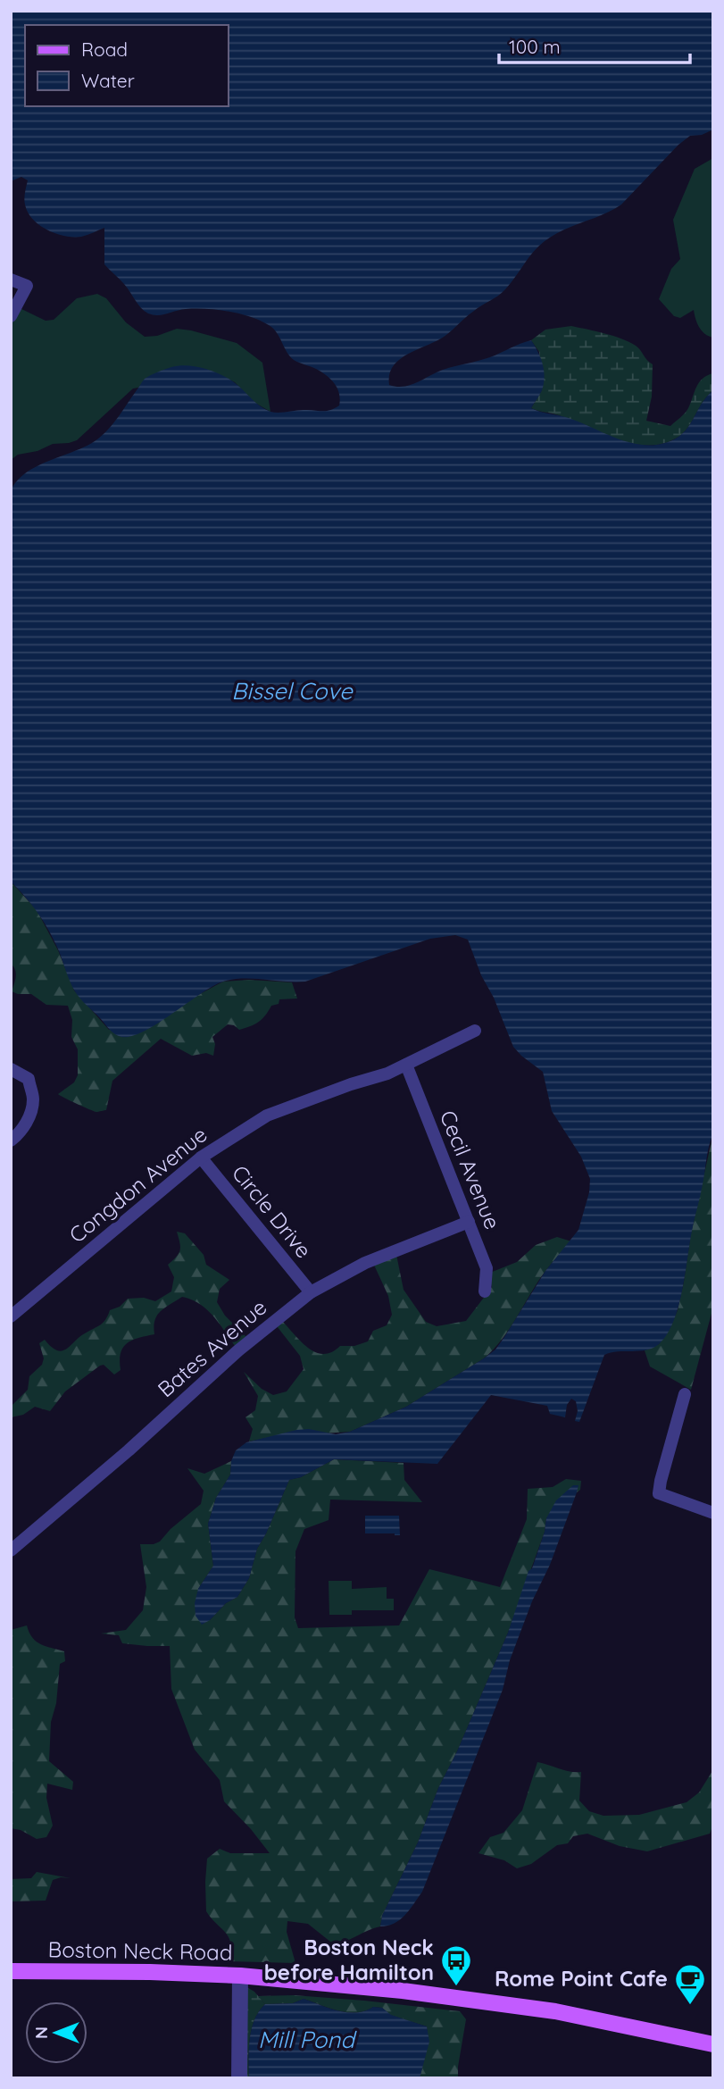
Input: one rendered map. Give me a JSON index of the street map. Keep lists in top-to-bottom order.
{
  "streets": {
    "main road": ["Boston Neck Road"],
    "street": [
      "Cecil Avenue",
      "Congdon Avenue",
      "Circle Drive",
      "Bates Avenue"
    ]
  },
  "crossings": [
    ["Cecil Avenue", "Congdon Avenue"],
    ["Cecil Avenue", "Bates Avenue"],
    ["Congdon Avenue", "Circle Drive"],
    ["Circle Drive", "Bates Avenue"]
  ],
  "water": ["Bissel Cove", "Mill Pond"],
  "places": {
    "bus stop": ["Boston Neck before Hamilton"],
    "cafe": ["Rome Point Cafe"]
  },
  "legend": ["Road", "Water"],
  "scale_bar": "100 m",
  "north": "left"
}
